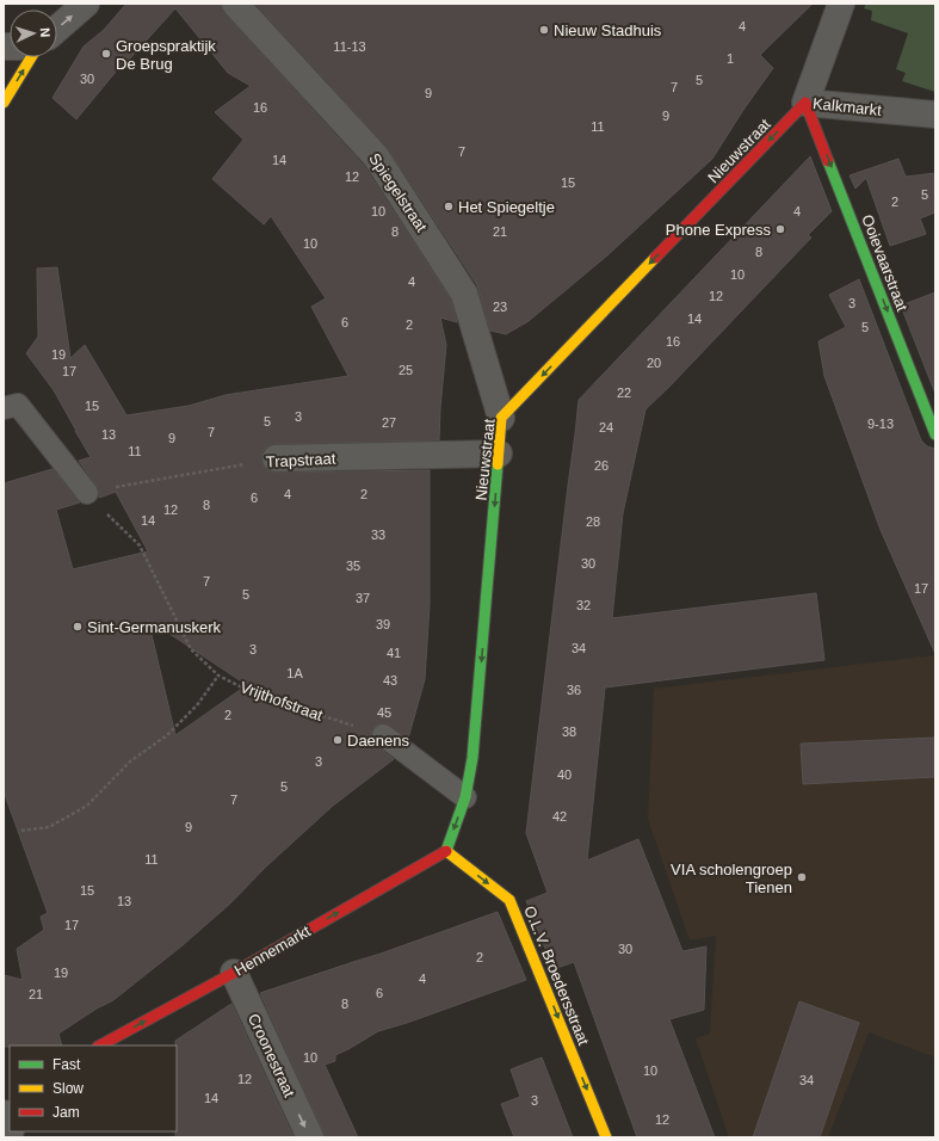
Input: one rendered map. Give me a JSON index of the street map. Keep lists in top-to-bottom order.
{
  "streets": {
    "street": [
      "Kalkmarkt",
      "Nieuwstraat",
      "Spiegelstraat",
      "Ooievaarstraat",
      "Trapstraat",
      "Hennemarkt",
      "O.L.V. Broedersstraat",
      "Croonestraat"
    ],
    "path": ["Vrijthofstraat"]
  },
  "crossings": [
    ["Kalkmarkt", "Nieuwstraat"],
    ["Kalkmarkt", "Ooievaarstraat"],
    ["Nieuwstraat", "Spiegelstraat"],
    ["Nieuwstraat", "Ooievaarstraat"],
    ["Nieuwstraat", "Trapstraat"],
    ["Nieuwstraat", "Hennemarkt"],
    ["Nieuwstraat", "O.L.V. Broedersstraat"],
    ["Hennemarkt", "O.L.V. Broedersstraat"],
    ["Hennemarkt", "Croonestraat"]
  ],
  "one_way": [
    "Nieuwstraat",
    "Ooievaarstraat",
    "Hennemarkt",
    "O.L.V. Broedersstraat",
    "Croonestraat"
  ],
  "places": [
    "Nieuw Stadhuis",
    "Groepspraktijk De Brug",
    "Het Spiegeltje",
    "Phone Express",
    "Sint-Germanuskerk",
    "Daenens",
    "VIA scholengroep Tienen"
  ],
  "house_numbers": [
    "4",
    "11-13",
    "1",
    "30",
    "5",
    "7",
    "9",
    "16",
    "9",
    "11",
    "7",
    "14",
    "12",
    "15",
    "5",
    "2",
    "10",
    "4",
    "8",
    "21",
    "10",
    "8",
    "10",
    "4",
    "12",
    "3",
    "23",
    "14",
    "6",
    "2",
    "5",
    "16",
    "19",
    "20",
    "25",
    "17",
    "22",
    "15",
    "3",
    "5",
    "27",
    "9-13",
    "24",
    "7",
    "13",
    "9",
    "11",
    "26",
    "4",
    "2",
    "6",
    "8",
    "12",
    "14",
    "28",
    "33",
    "30",
    "35",
    "7",
    "17",
    "5",
    "37",
    "32",
    "39",
    "34",
    "3",
    "41",
    "1A",
    "43",
    "36",
    "45",
    "2",
    "38",
    "3",
    "40",
    "5",
    "7",
    "42",
    "9",
    "11",
    "15",
    "13",
    "17",
    "30",
    "2",
    "19",
    "4",
    "6",
    "21",
    "8",
    "10",
    "10",
    "12",
    "34",
    "14",
    "3",
    "12"
  ],
  "legend": ["Fast", "Slow", "Jam"],
  "north": "right"
}
